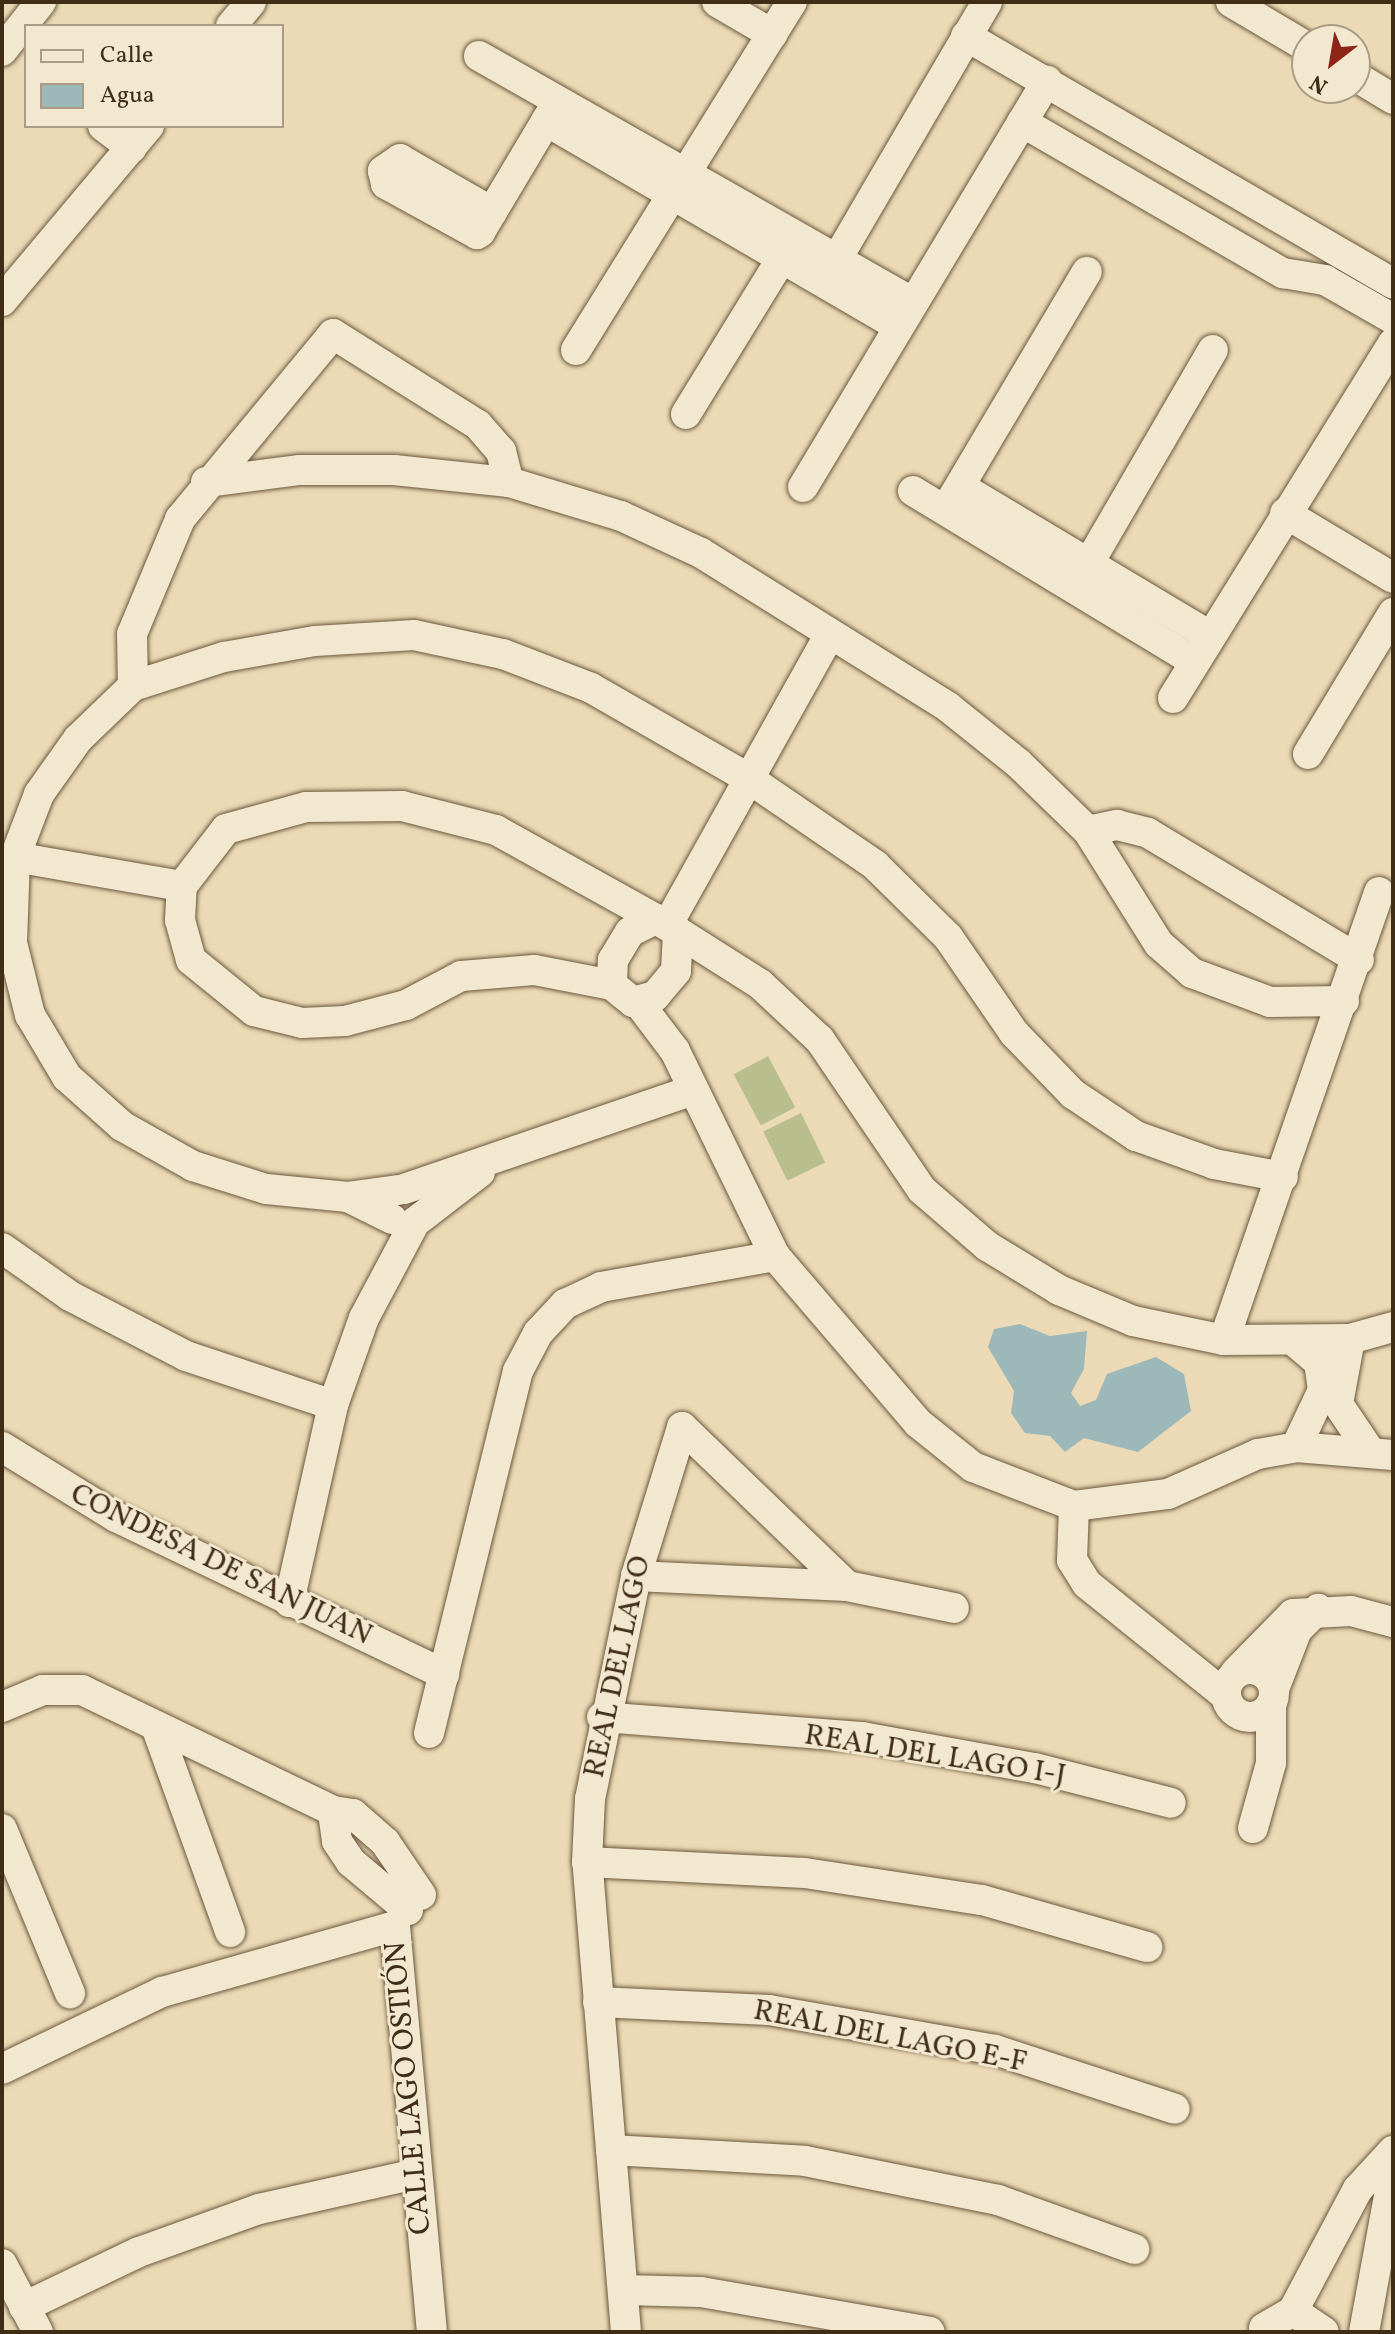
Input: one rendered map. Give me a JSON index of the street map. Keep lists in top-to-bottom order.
{
  "streets": {
    "street": [
      "CONDESA DE SAN JUAN",
      "REAL DEL LAGO",
      "REAL DEL LAGO I-J",
      "REAL DEL LAGO E-F",
      "CALLE LAGO OSTIÓN"
    ]
  },
  "crossings": [
    ["REAL DEL LAGO", "REAL DEL LAGO I-J"],
    ["REAL DEL LAGO", "REAL DEL LAGO E-F"]
  ],
  "legend": ["Calle", "Agua"],
  "north": "bottom left"
}
